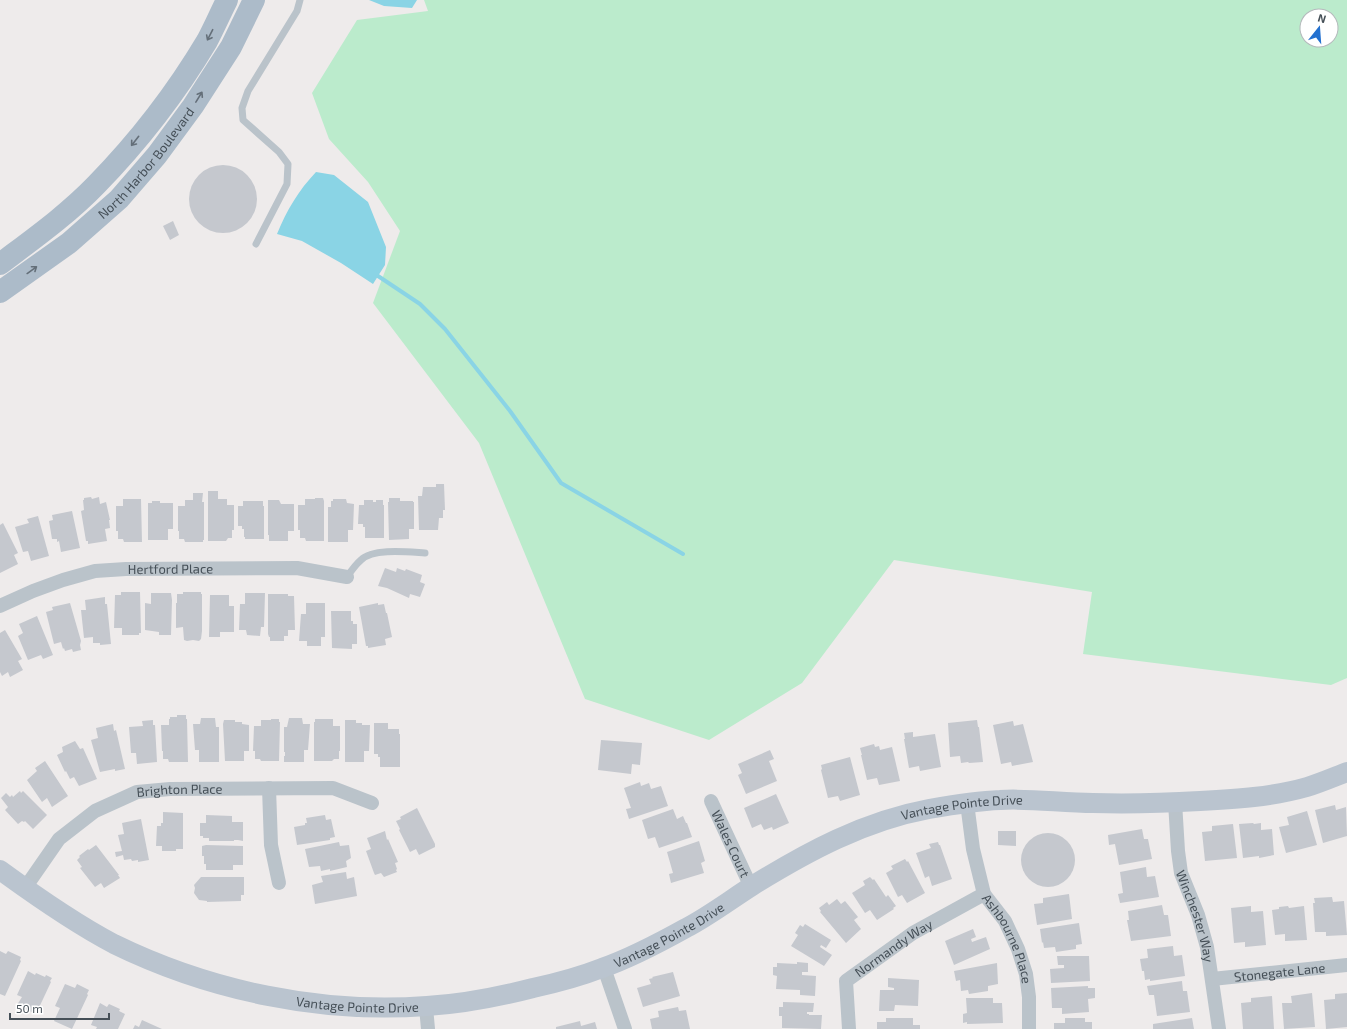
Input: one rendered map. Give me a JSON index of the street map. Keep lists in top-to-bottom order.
{
  "streets": {
    "main road": ["North Harbor Boulevard"],
    "street": [
      "Hertford Place",
      "Brighton Place",
      "Vantage Pointe Drive",
      "Wales Court",
      "Winchester Way",
      "Ashbourne Place",
      "Normandy Way",
      "Stonegate Lane"
    ]
  },
  "crossings": [
    ["Brighton Place", "Vantage Pointe Drive"],
    ["Vantage Pointe Drive", "Wales Court"],
    ["Vantage Pointe Drive", "Winchester Way"],
    ["Vantage Pointe Drive", "Ashbourne Place"],
    ["Winchester Way", "Stonegate Lane"],
    ["Ashbourne Place", "Normandy Way"]
  ],
  "scale_bar": "50 m",
  "north": "top"
}
